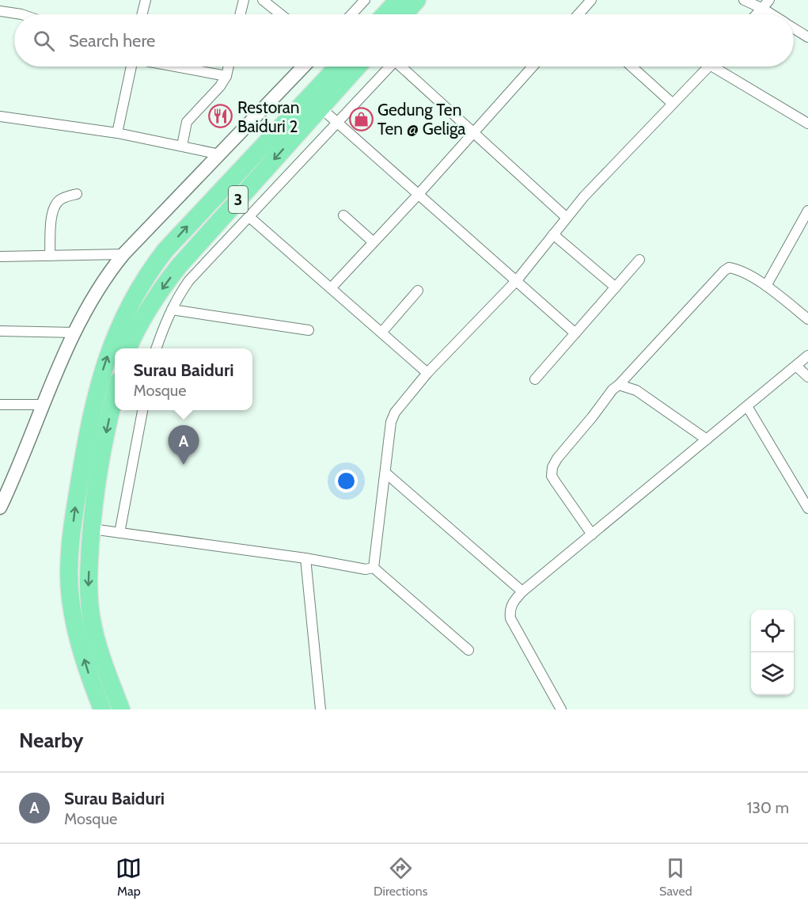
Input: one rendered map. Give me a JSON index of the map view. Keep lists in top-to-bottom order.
{
  "streets": {
    "highway": ["3"]
  },
  "places": {
    "restaurant": ["Restoran Baiduri 2"],
    "shop": ["Gedung Ten Ten @ Geliga"]
  },
  "page": {
    "search": "Search here",
    "popup": ["Surau Baiduri", "Mosque"],
    "pins": "A",
    "heading": "Nearby",
    "list": [
      {
        "mark": "A",
        "name": "Surau Baiduri",
        "note": "Mosque",
        "value": "130 m"
      }
    ],
    "nav": ["Map", "Directions", "Saved"]
  }
}
